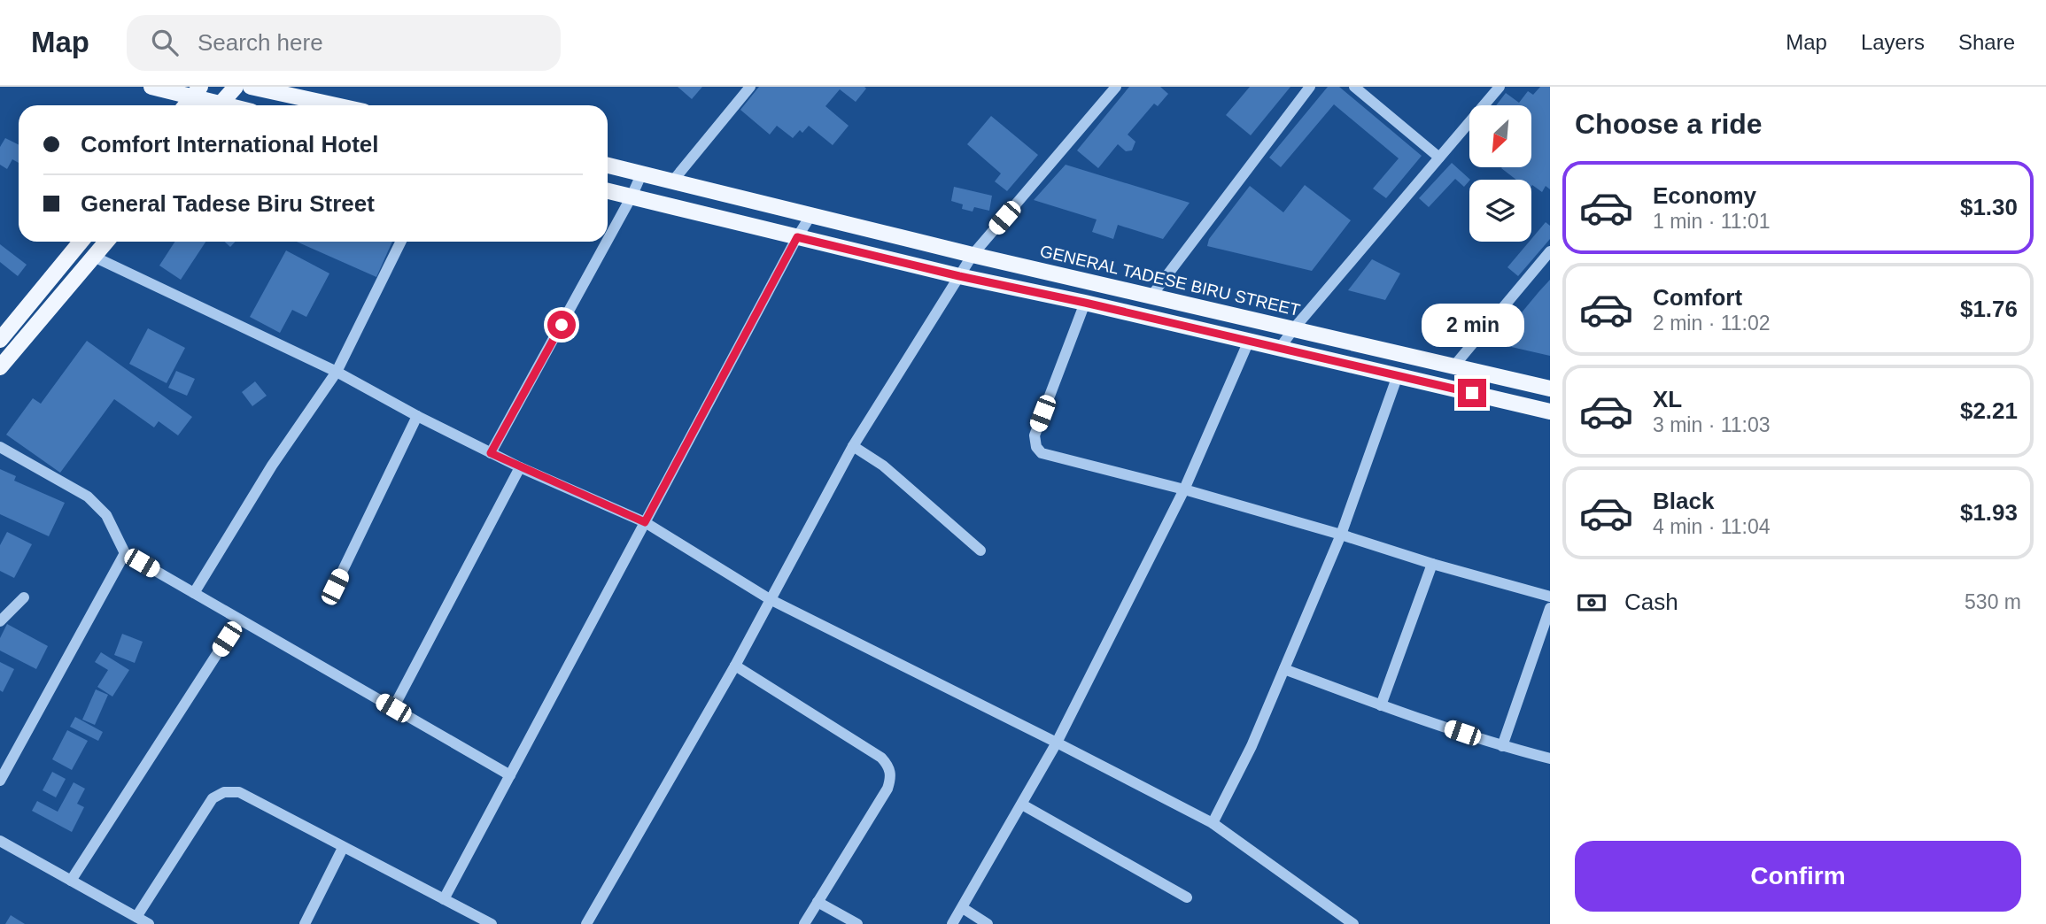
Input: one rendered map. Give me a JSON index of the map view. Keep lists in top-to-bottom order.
{
  "streets": {
    "main road": ["GENERAL TADESE BIRU STREET"]
  },
  "north": "bottom left",
  "page": {
    "header": "Map",
    "search": "Search here",
    "nav": ["Map", "Layers", "Share"],
    "heading": "Choose a ride",
    "banner": ["Comfort International Hotel", "General Tadese Biru Street"],
    "list": [
      {
        "name": "Economy",
        "note": "1 min · 11:01",
        "value": "$1.30"
      },
      {
        "name": "Comfort",
        "note": "2 min · 11:02",
        "value": "$1.76"
      },
      {
        "name": "XL",
        "note": "3 min · 11:03",
        "value": "$2.21"
      },
      {
        "name": "Black",
        "note": "4 min · 11:04",
        "value": "$1.93"
      }
    ],
    "bubble": "2 min",
    "pay": ["Cash", "530 m"],
    "buttons": "Confirm"
  }
}
